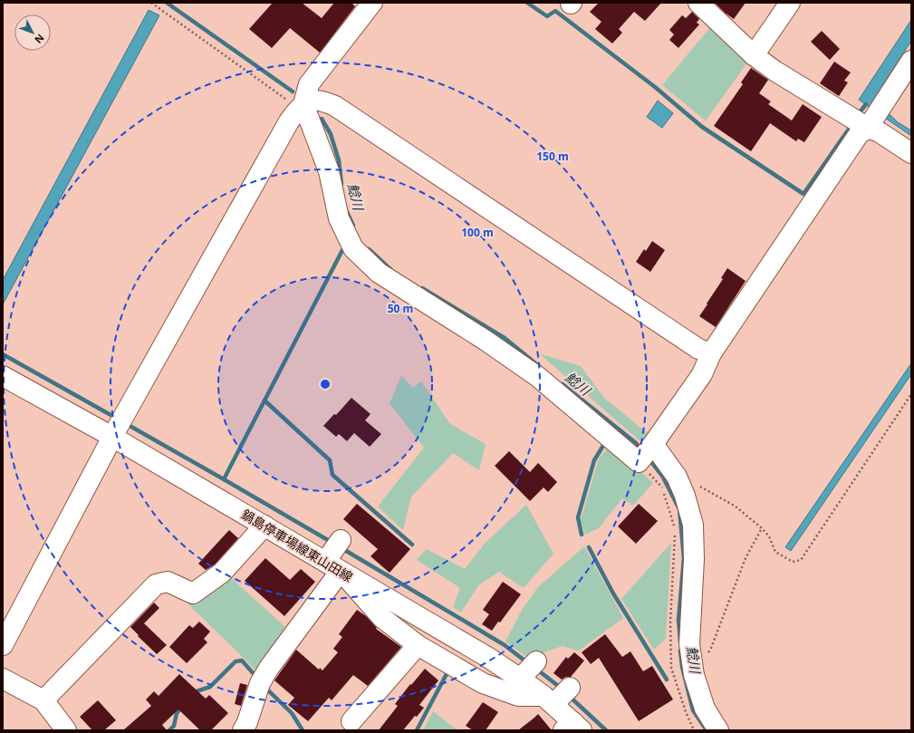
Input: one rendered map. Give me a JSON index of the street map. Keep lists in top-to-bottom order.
{
  "streets": {
    "street": ["鍋島停車場線東山田線"]
  },
  "water": ["鯰川"],
  "north": "bottom right",
  "rings": ["150 m", "100 m", "50 m"]
}
